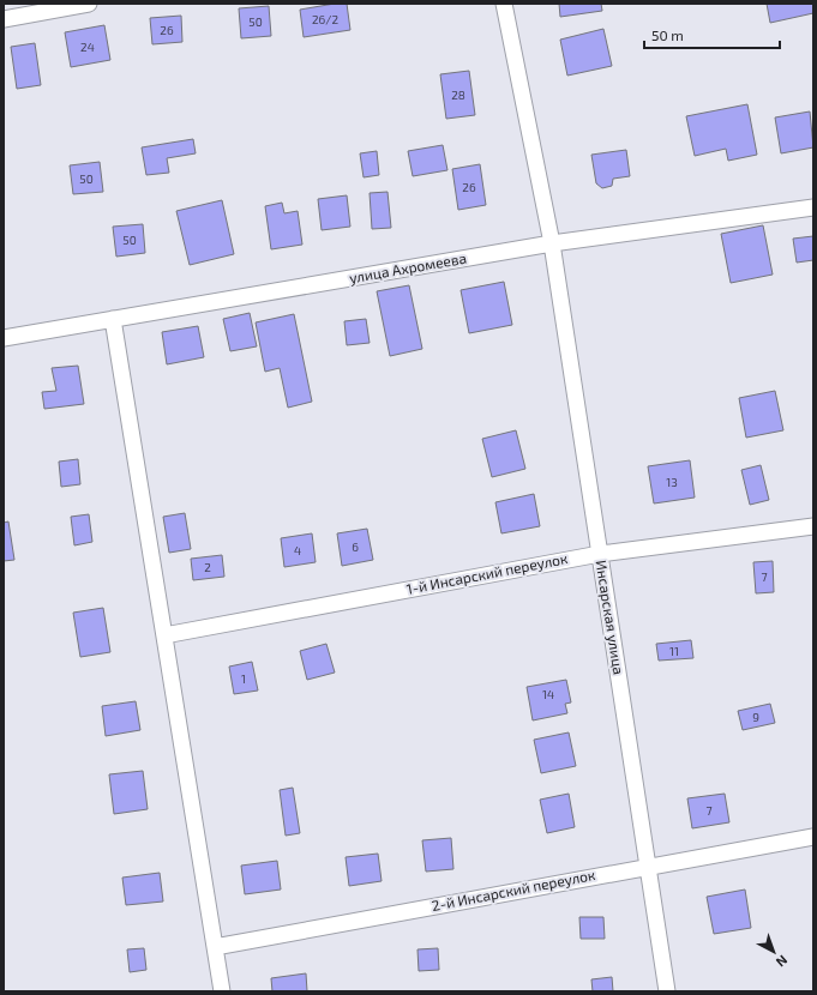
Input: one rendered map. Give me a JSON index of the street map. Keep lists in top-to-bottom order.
{
  "streets": {
    "street": [
      "улица Ахромеева",
      "1-й Инсарский переулок",
      "Инсарская улица",
      "2-й Инсарский переулок"
    ]
  },
  "crossings": [
    ["улица Ахромеева", "Инсарская улица"],
    ["1-й Инсарский переулок", "Инсарская улица"],
    ["Инсарская улица", "2-й Инсарский переулок"]
  ],
  "house_numbers": [
    "26/2",
    "50",
    "26",
    "24",
    "28",
    "50",
    "26",
    "50",
    "13",
    "6",
    "4",
    "2",
    "7",
    "11",
    "1",
    "14",
    "9",
    "7"
  ],
  "scale_bar": "50 m",
  "north": "bottom right"
}
